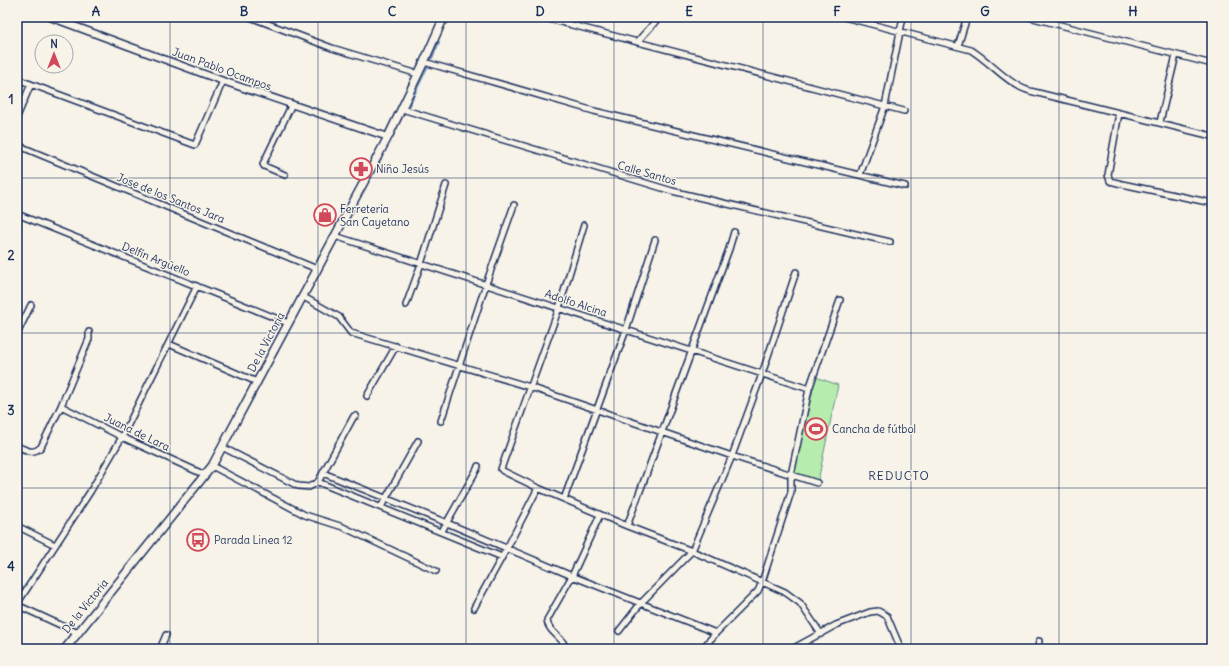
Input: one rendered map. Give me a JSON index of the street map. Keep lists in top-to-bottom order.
{
  "streets": {
    "main road": ["De la Victoria"],
    "street": [
      "Juan Pablo Ocampos",
      "Calle Santos",
      "Jose de los Santos Jara",
      "Delfín Argüello",
      "Adolfo Alcina",
      "Juana de Lara"
    ]
  },
  "crossings": [
    ["Juan Pablo Ocampos", "De la Victoria"],
    ["Calle Santos", "De la Victoria"],
    ["Jose de los Santos Jara", "De la Victoria"],
    ["Delfín Argüello", "De la Victoria"],
    ["Adolfo Alcina", "De la Victoria"],
    ["De la Victoria", "Juana de Lara"]
  ],
  "districts": ["REDUCTO"],
  "places": {
    "pharmacy": ["Niño Jesús"],
    "shop": ["Ferretería San Cayetano"],
    "sports": ["Cancha de fútbol"],
    "bus stop": ["Parada Linea 12"]
  },
  "north": "top",
  "grid": {
    "columns": [
      "A",
      "B",
      "C",
      "D",
      "E",
      "F",
      "G",
      "H"
    ],
    "rows": [
      "1",
      "2",
      "3",
      "4"
    ]
  }
}
